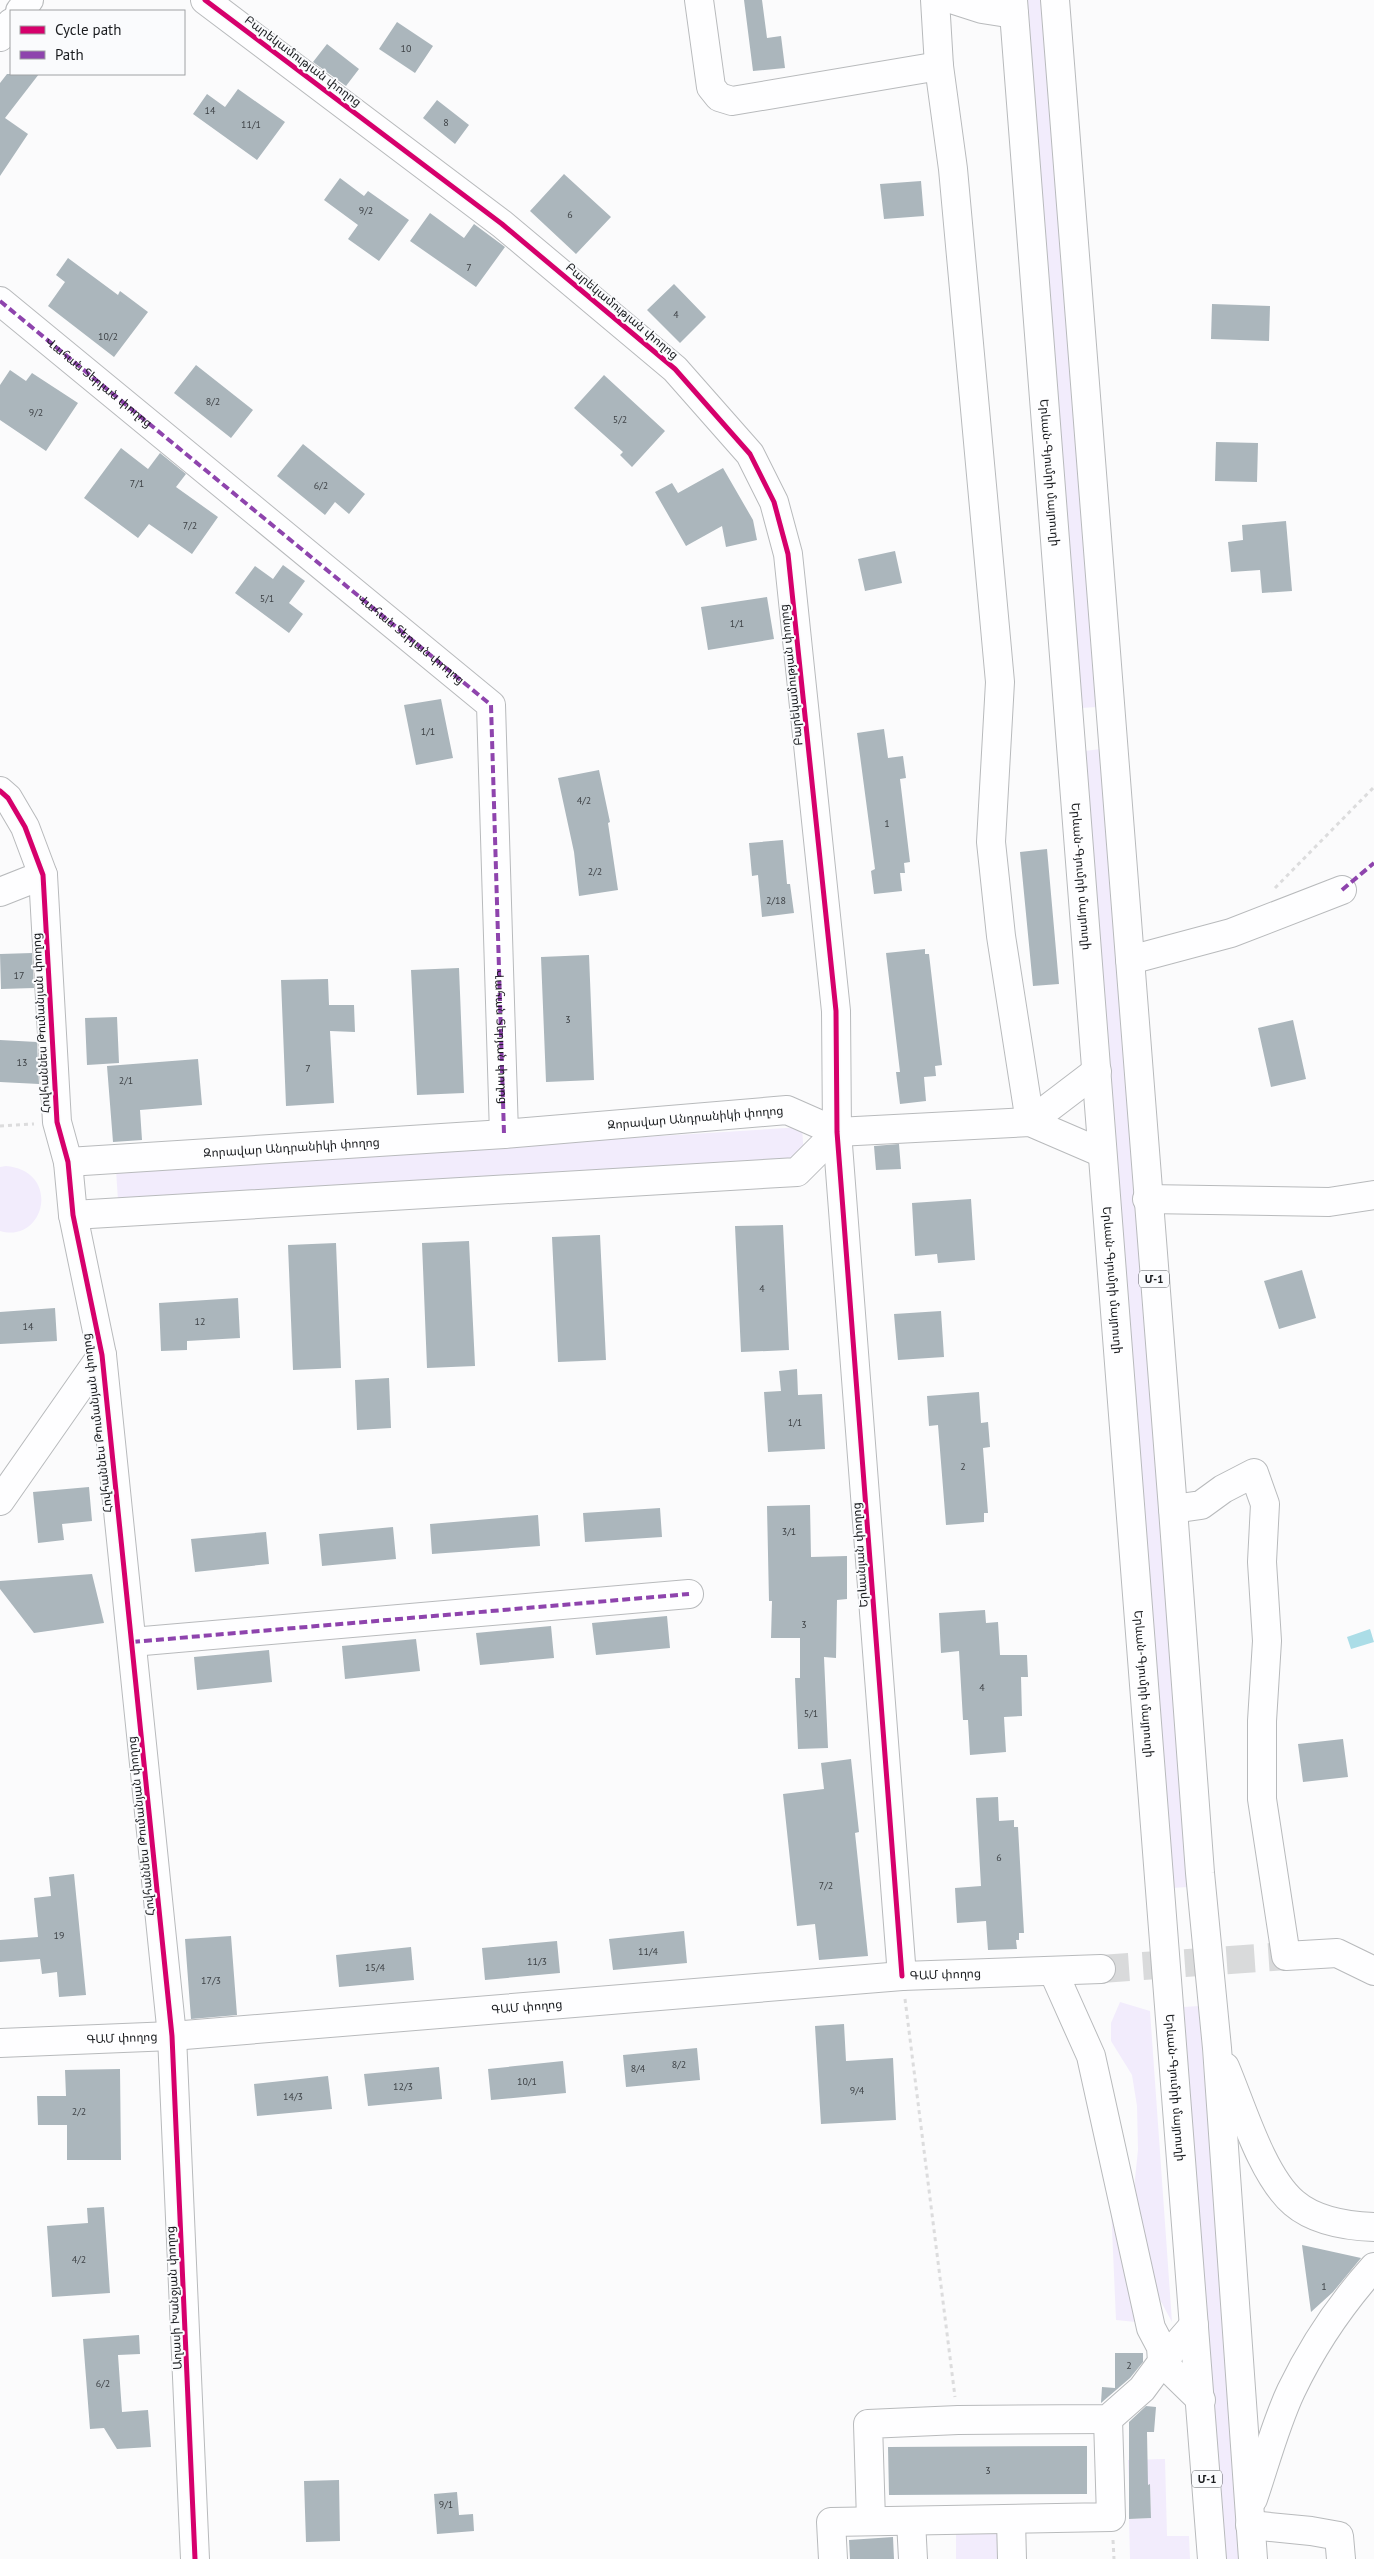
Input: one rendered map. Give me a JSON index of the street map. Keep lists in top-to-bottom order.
{
  "streets": {
    "main road": [
      "Բարեկամության փողոց",
      "Վահան Տերյան փողոց",
      "Երևան-Գյումրի մայրուղի",
      "Հովհաննես Թումանյան փողոց",
      "Զորավար Անդրանիկի փողոց",
      "Մ-1",
      "Երևանյան փողոց",
      "ԳԱՄ փողոց",
      "Աղասի Խանջյան փողոց"
    ]
  },
  "crossings": [
    ["Բարեկամության փողոց", "Զորավար Անդրանիկի փողոց"],
    ["Բարեկամության փողոց", "Երևանյան փողոց"],
    ["Վահան Տերյան փողոց", "Զորավար Անդրանիկի փողոց"],
    ["Հովհաննես Թումանյան փողոց", "Զորավար Անդրանիկի փողոց"],
    ["Հովհաննես Թումանյան փողոց", "ԳԱՄ փողոց"],
    ["Հովհաննես Թումանյան փողոց", "Աղասի Խանջյան փողոց"],
    ["Զորավար Անդրանիկի փողոց", "Երևանյան փողոց"],
    ["Երևանյան փողոց", "ԳԱՄ փողոց"],
    ["ԳԱՄ փողոց", "Աղասի Խանջյան փողոց"]
  ],
  "house_numbers": [
    "10",
    "14",
    "8",
    "11/1",
    "9/2",
    "6",
    "7",
    "4",
    "10/2",
    "8/2",
    "9/2",
    "5/2",
    "7/1",
    "6/2",
    "7/2",
    "5/1",
    "1/1",
    "1/1",
    "4/2",
    "1",
    "2/2",
    "2/18",
    "17",
    "3",
    "13",
    "7",
    "2/1",
    "4",
    "12",
    "14",
    "1/1",
    "2",
    "3/1",
    "3",
    "4",
    "5/1",
    "6",
    "7/2",
    "19",
    "11/4",
    "11/3",
    "15/4",
    "17/3",
    "8/2",
    "8/4",
    "10/1",
    "12/3",
    "9/4",
    "14/3",
    "2/2",
    "4/2",
    "1",
    "2",
    "6/2",
    "3",
    "9/1"
  ],
  "legend": ["Cycle path", "Path"]
}
